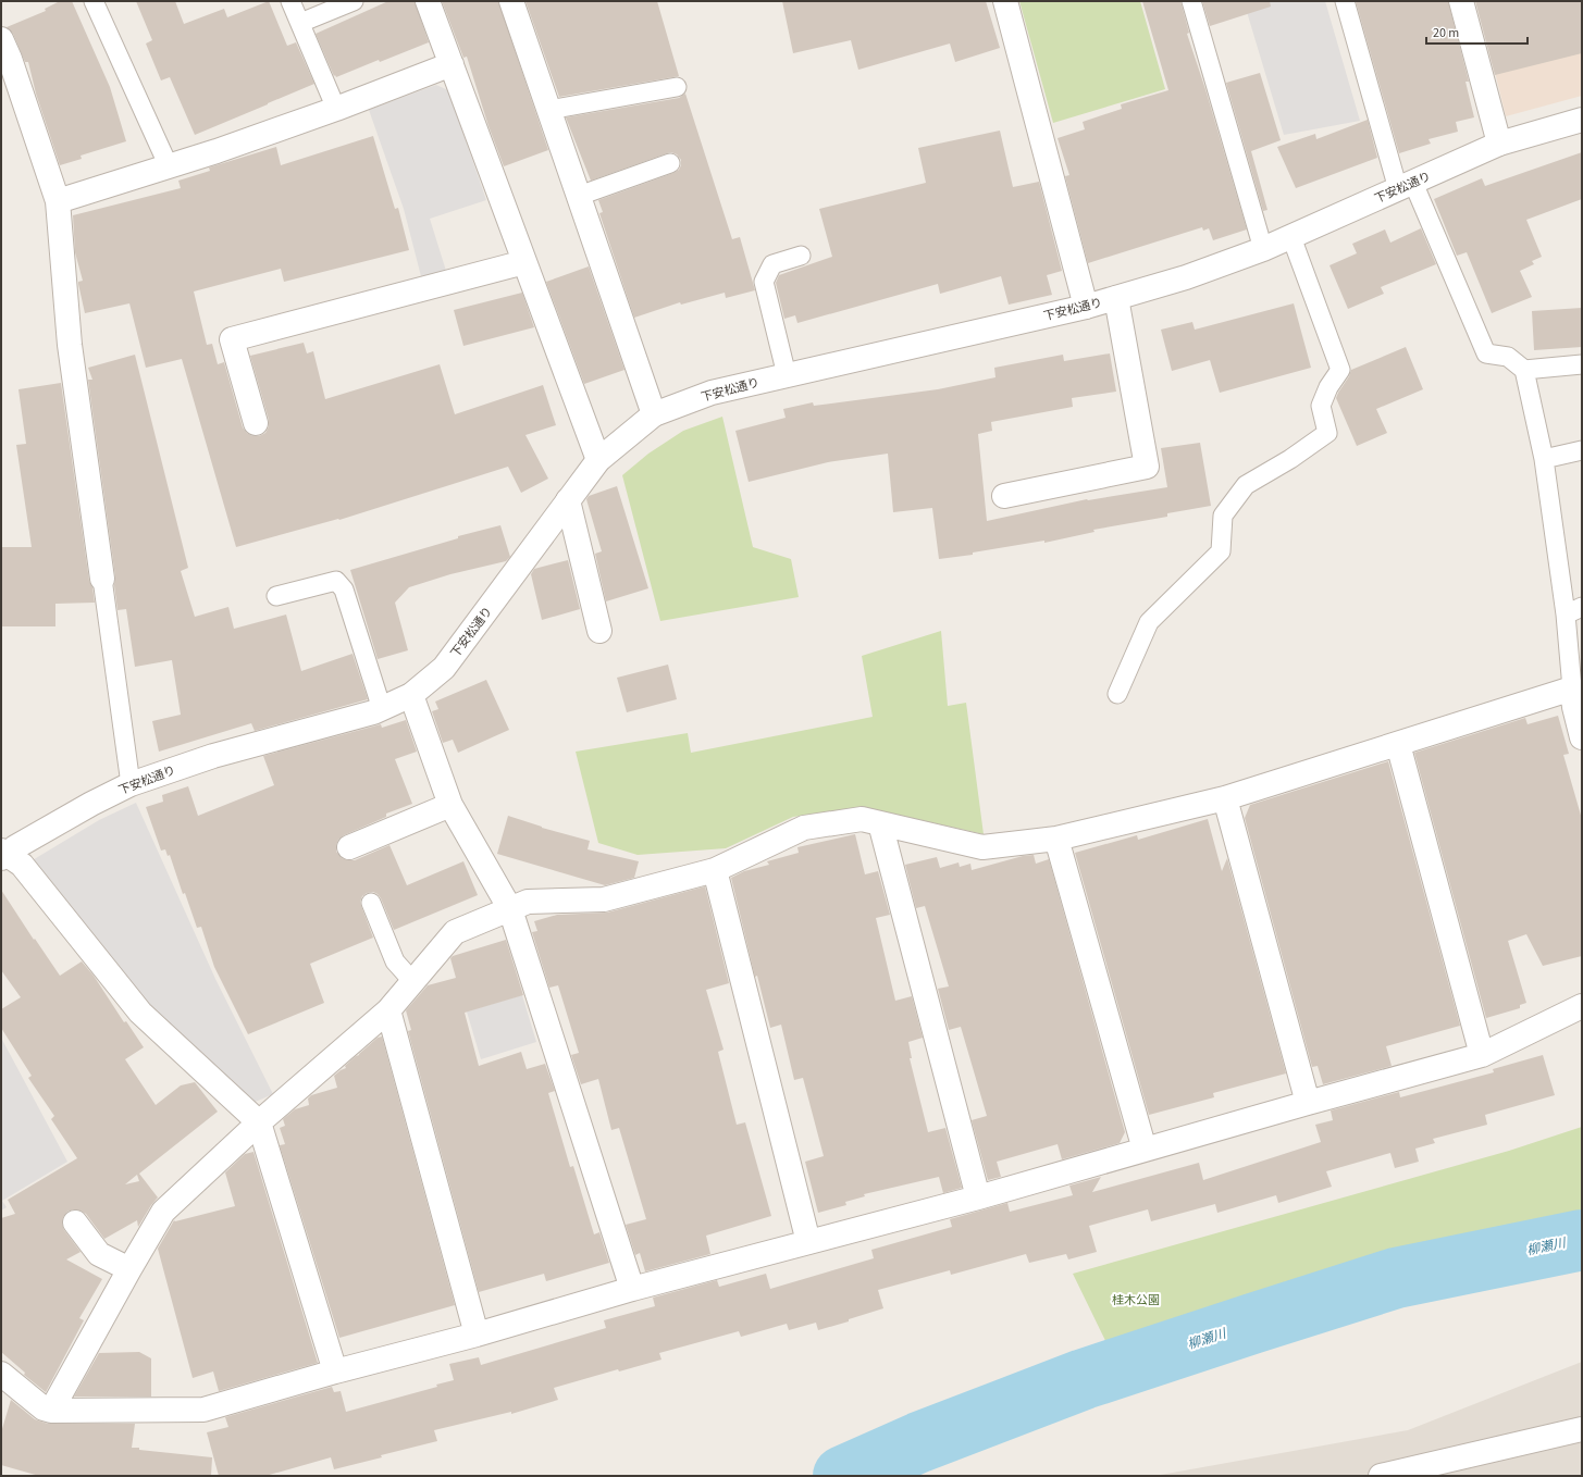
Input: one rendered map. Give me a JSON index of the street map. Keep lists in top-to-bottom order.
{
  "streets": {
    "street": ["下安松通り"]
  },
  "water": ["柳瀬川"],
  "parks": ["桂木公園"],
  "scale_bar": "20 m"
}
